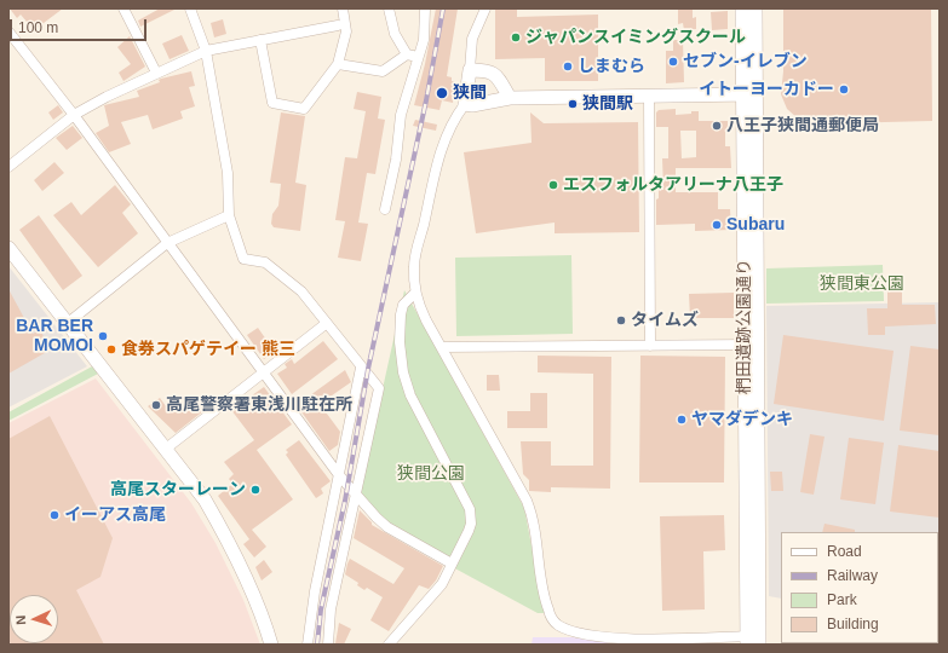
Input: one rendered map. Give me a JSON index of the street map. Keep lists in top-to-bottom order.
{
  "streets": {
    "street": ["椚田遺跡公園通り"]
  },
  "parks": ["狭間東公園", "狭間公園"],
  "places": [
    "ジャパンスイミングスクール",
    "セブン-イレブン",
    "しまむら",
    "イトーヨーカドー",
    "狭間",
    "狭間駅",
    "八王子狭間通郵便局",
    "エスフォルタアリーナ八王子",
    "Subaru",
    "タイムズ",
    "BAR BER MOMOI",
    "食券スパゲテイー 熊三",
    "高尾警察署東浅川駐在所",
    "ヤマダデンキ",
    "高尾スターレーン",
    "イーアス高尾"
  ],
  "legend": [
    "Road",
    "Railway",
    "Park",
    "Building"
  ],
  "scale_bar": "100 m",
  "north": "left"
}
